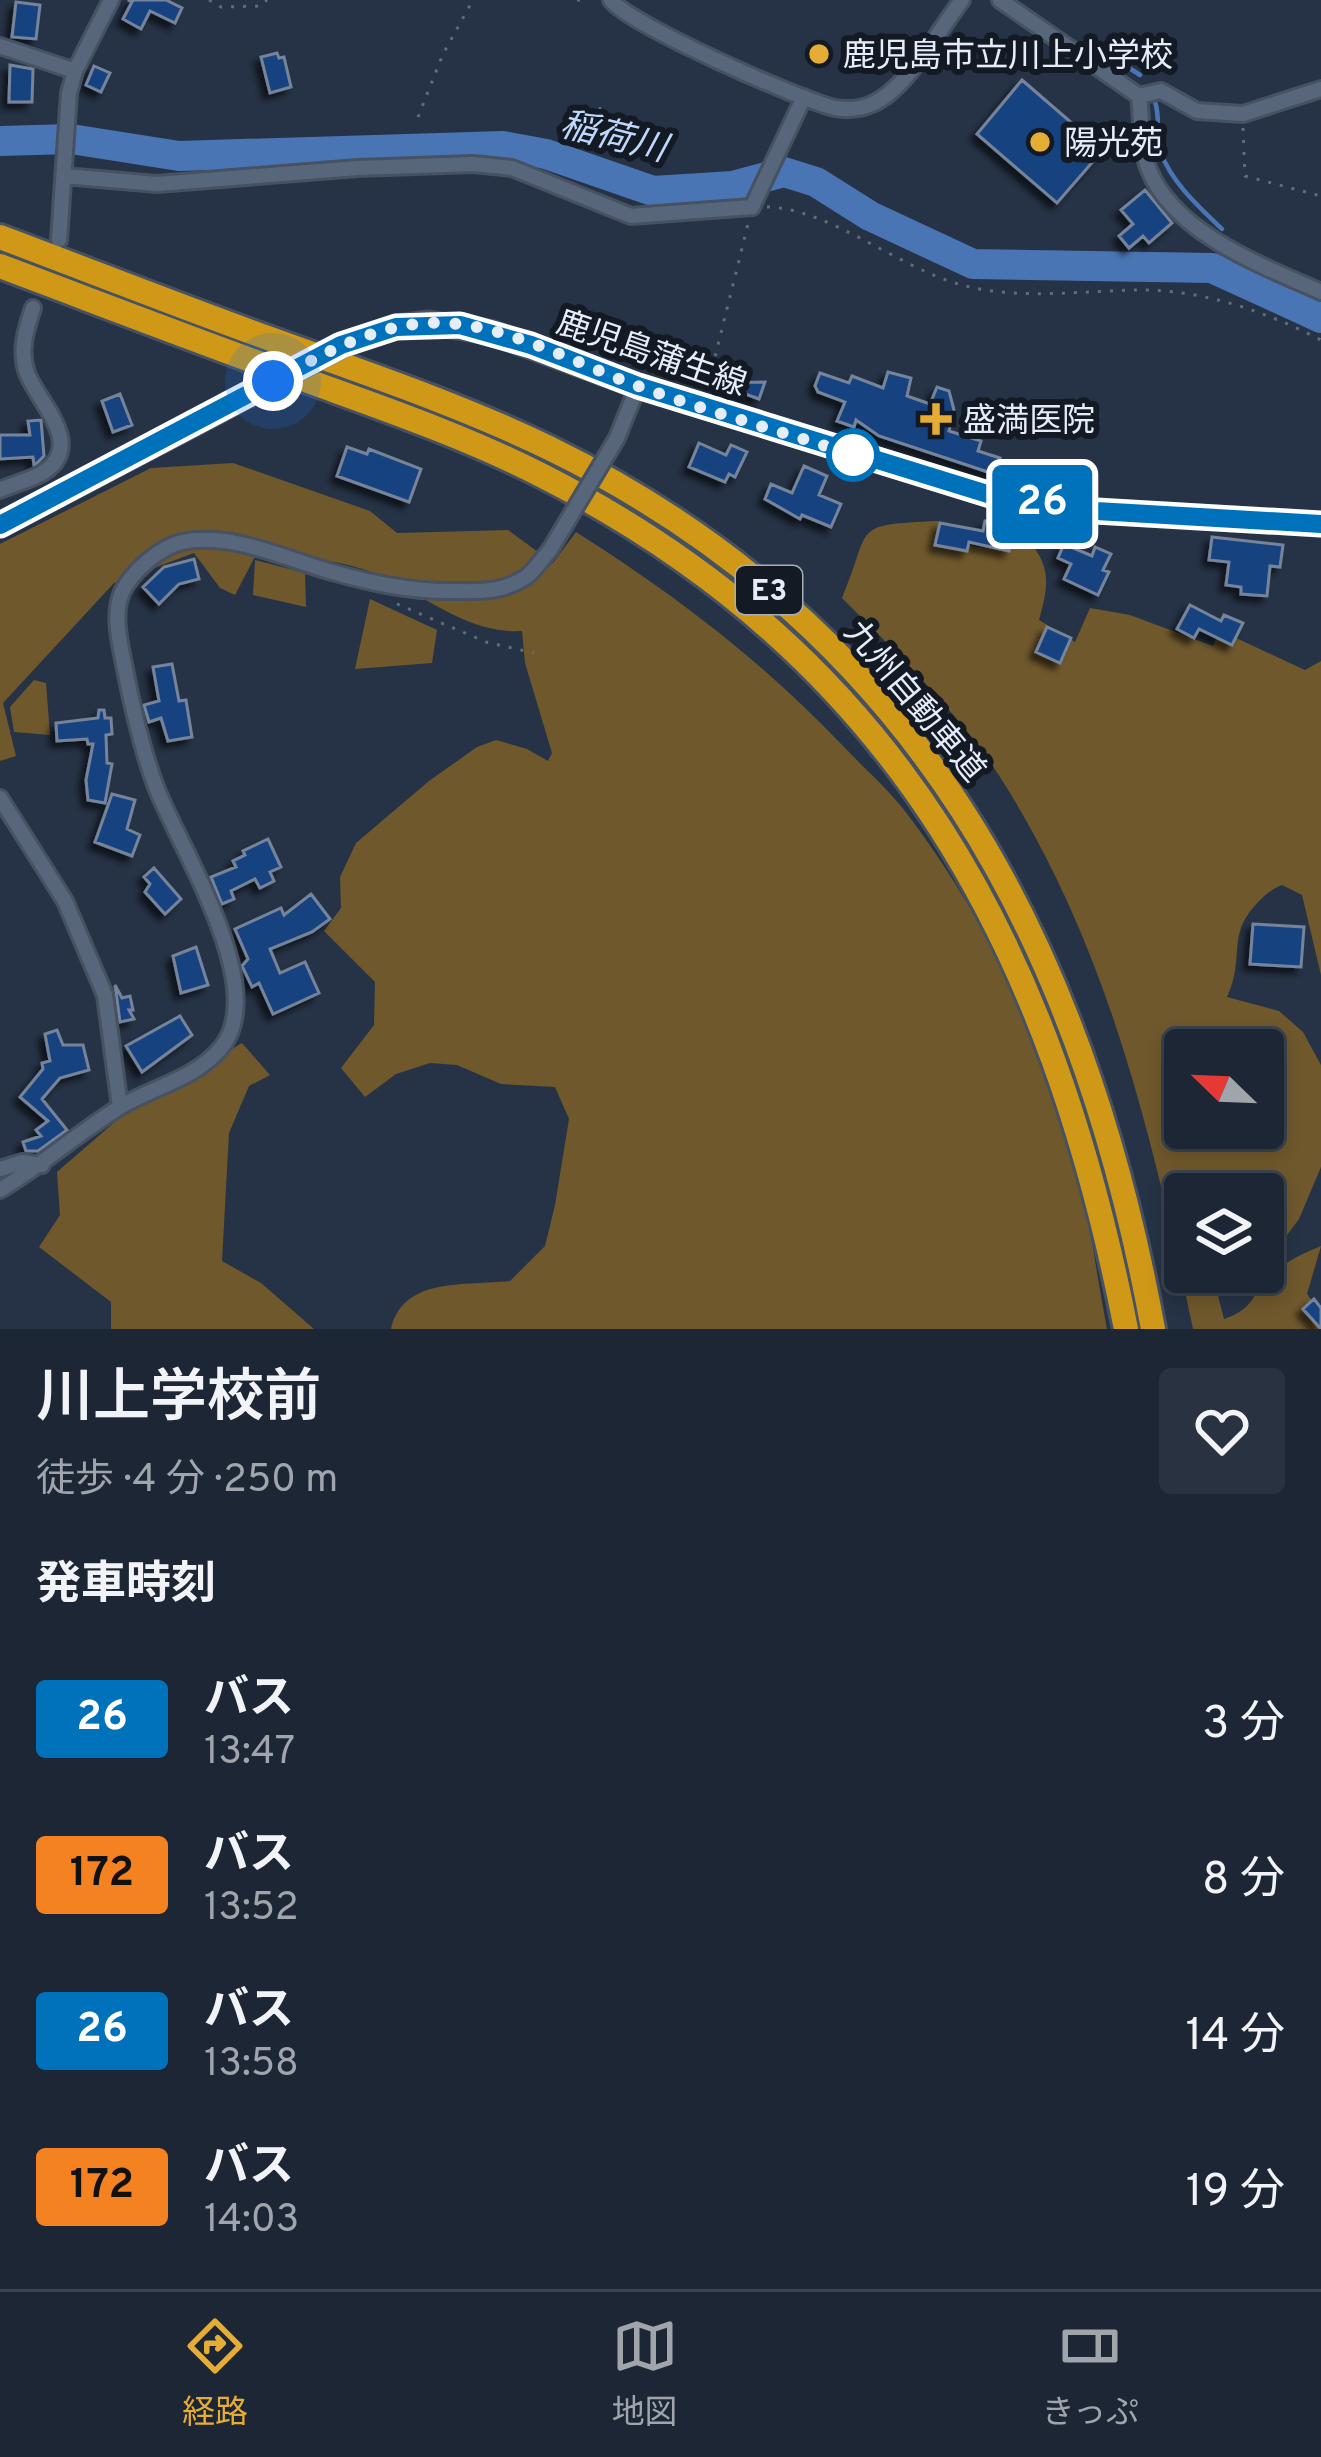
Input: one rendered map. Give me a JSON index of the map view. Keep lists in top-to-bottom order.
{
  "streets": {
    "highway": ["E3", "九州自動車道"],
    "main road": ["鹿児島蒲生線"]
  },
  "water": ["稲荷川"],
  "places": {
    "other": ["鹿児島市立川上小学校", "陽光苑"],
    "health": ["盛満医院"]
  },
  "lines": ["bus line 26"],
  "north": "top left",
  "page": {
    "on_map": "26",
    "heading": [
      ["川上学校前", "徒歩 · 4 分 · 250 m"],
      "発車時刻"
    ],
    "list": [
      {
        "mark": "26",
        "name": "バス",
        "note": "13:47",
        "value": "3 分"
      },
      {
        "mark": "172",
        "name": "バス",
        "note": "13:52",
        "value": "8 分"
      },
      {
        "mark": "26",
        "name": "バス",
        "note": "13:58",
        "value": "14 分"
      },
      {
        "mark": "172",
        "name": "バス",
        "note": "14:03",
        "value": "19 分"
      }
    ],
    "tabs": ["経路", "地図", "きっぷ"]
  }
}
